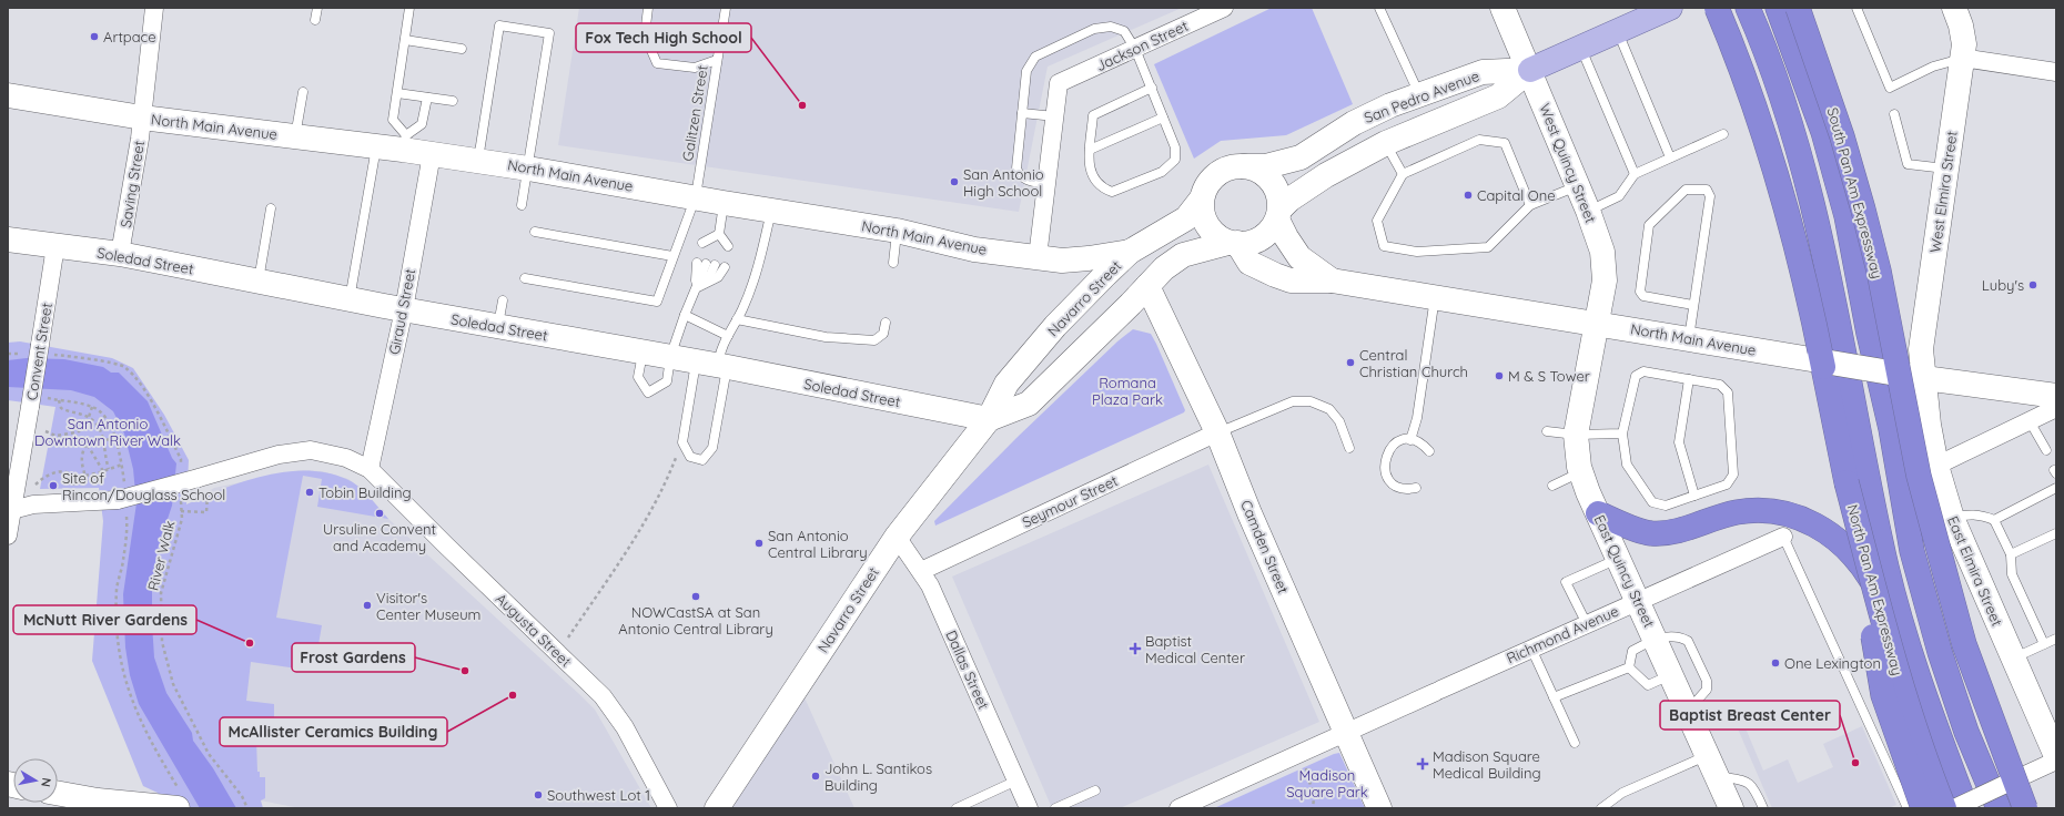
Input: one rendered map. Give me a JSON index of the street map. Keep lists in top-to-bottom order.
{
  "streets": {
    "highway": ["South Pan Am Expressway", "North Pan Am Expressway"],
    "main road": [
      "San Pedro Avenue",
      "North Main Avenue",
      "West Quincy Street",
      "West Elmira Street",
      "Soledad Street",
      "Navarro Street",
      "Camden Street",
      "East Quincy Street",
      "East Elmira Street"
    ],
    "street": [
      "Jackson Street",
      "Saving Street",
      "Giraud Street",
      "Convent Street",
      "Seymour Street",
      "Augusta Street",
      "Richmond Avenue",
      "Dallas Street"
    ],
    "lane": ["Galitzen Street"],
    "path": ["River Walk"]
  },
  "crossings": [
    ["San Pedro Avenue", "North Main Avenue"],
    ["San Pedro Avenue", "West Quincy Street"],
    ["San Pedro Avenue", "Navarro Street"],
    ["Galitzen Street", "North Main Avenue"],
    ["North Main Avenue", "West Quincy Street"],
    ["North Main Avenue", "Saving Street"],
    ["North Main Avenue", "West Elmira Street"],
    ["North Main Avenue", "South Pan Am Expressway"],
    ["North Main Avenue", "Navarro Street"],
    ["North Main Avenue", "Giraud Street"],
    ["North Main Avenue", "East Quincy Street"],
    ["North Main Avenue", "East Elmira Street"],
    ["North Main Avenue", "North Pan Am Expressway"],
    ["West Quincy Street", "East Quincy Street"],
    ["Saving Street", "Soledad Street"],
    ["West Elmira Street", "South Pan Am Expressway"],
    ["West Elmira Street", "East Elmira Street"],
    ["South Pan Am Expressway", "East Elmira Street"],
    ["Soledad Street", "Navarro Street"],
    ["Soledad Street", "Giraud Street"],
    ["Soledad Street", "Convent Street"],
    ["Navarro Street", "Dallas Street"],
    ["Giraud Street", "Augusta Street"],
    ["Convent Street", "Augusta Street"],
    ["Seymour Street", "Camden Street"],
    ["Seymour Street", "Dallas Street"],
    ["Camden Street", "Richmond Avenue"],
    ["East Quincy Street", "Richmond Avenue"]
  ],
  "parks": ["Romana Plaza Park", "San Antonio Downtown River Walk", "Madison Square Park"],
  "places": {
    "other": [
      "Artpace",
      "Fox Tech High School",
      "San Antonio High School",
      "Capital One",
      "Luby's",
      "Central Christian Church",
      "M & S Tower",
      "Site of Rincon/Douglass School",
      "Tobin Building",
      "Ursuline Convent and Academy",
      "San Antonio Central Library",
      "NOWCastSA at San Antonio Central Library",
      "Visitor's Center Museum",
      "McNutt River Gardens",
      "One Lexington",
      "Frost Gardens",
      "McAllister Ceramics Building",
      "Baptist Breast Center",
      "John L. Santikos Building",
      "Southwest Lot 1"
    ],
    "health": ["Baptist Medical Center", "Madison Square Medical Building"]
  },
  "north": "right"
}
